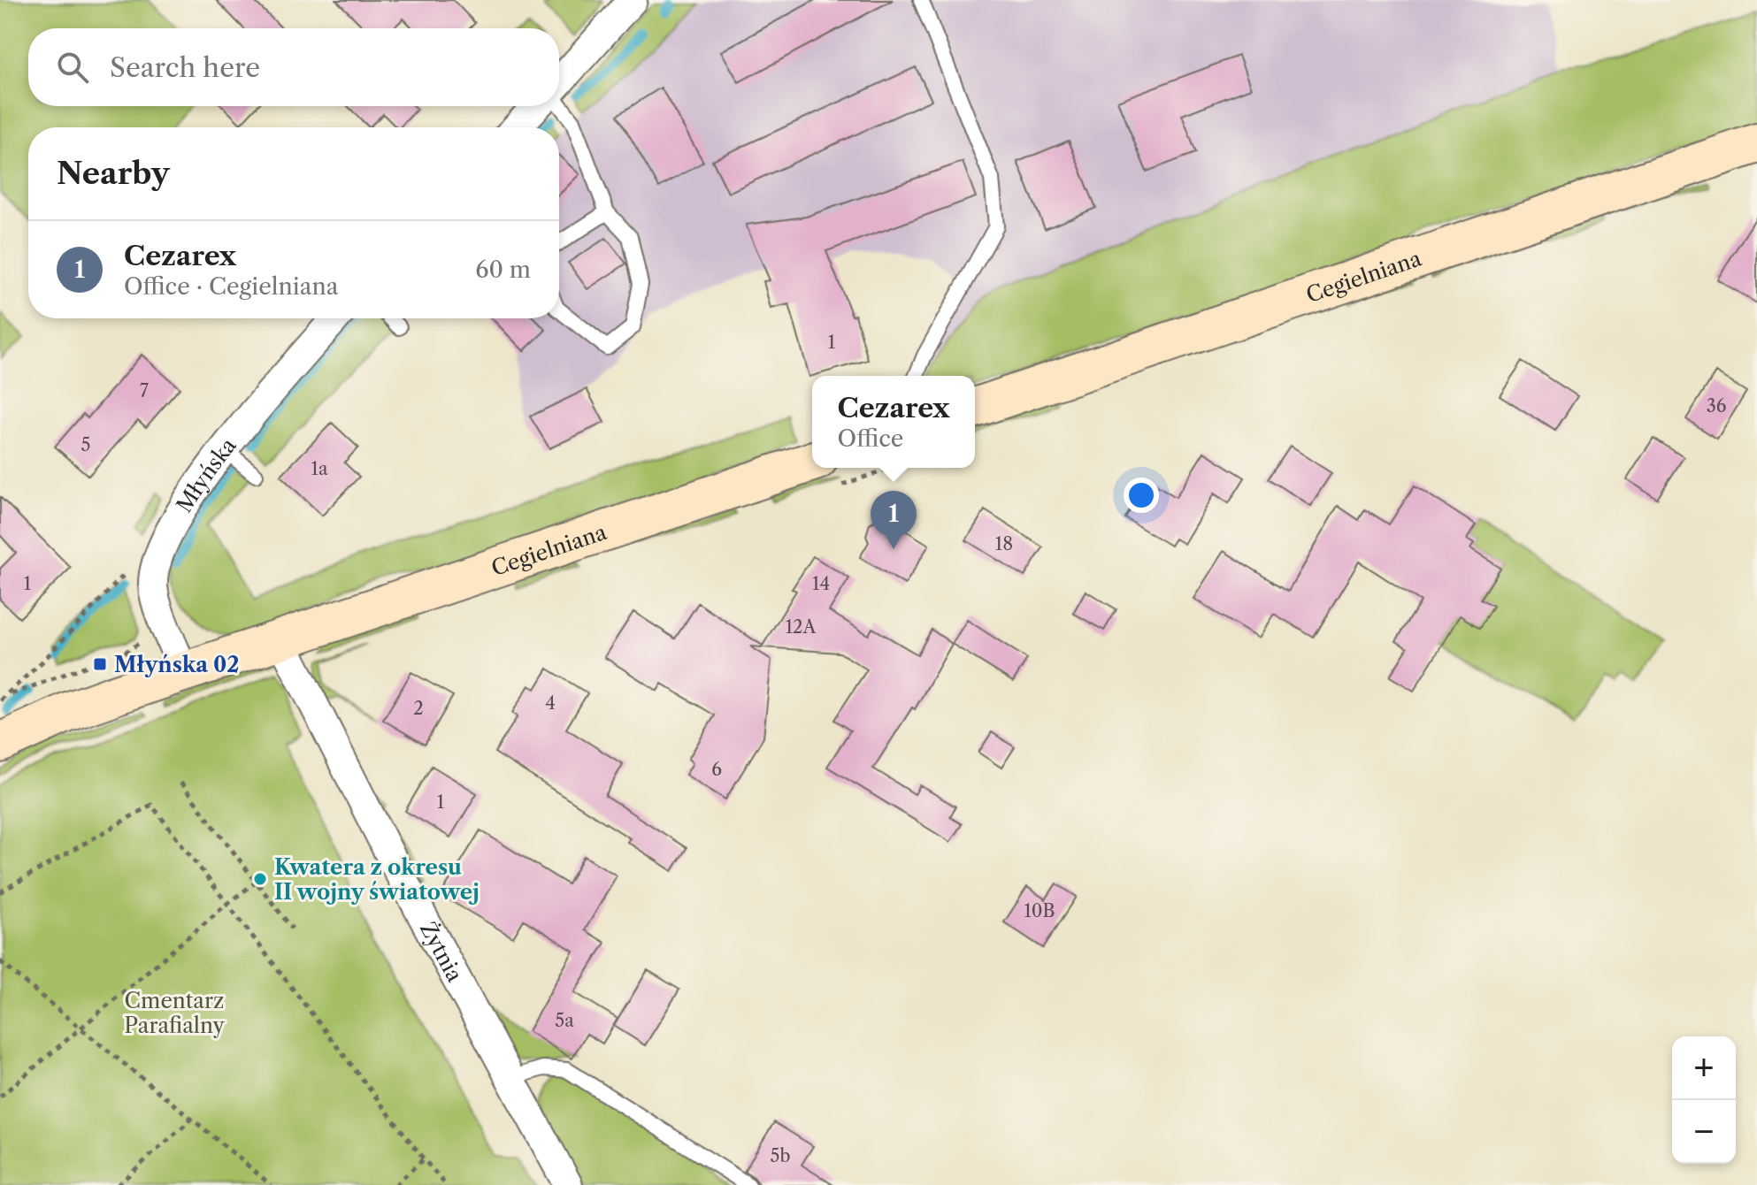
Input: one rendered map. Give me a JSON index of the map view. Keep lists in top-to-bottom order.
{
  "streets": {
    "street": ["Cegielniana", "Młyńska", "Żytnia"]
  },
  "crossings": [
    ["Cegielniana", "Młyńska"],
    ["Cegielniana", "Żytnia"]
  ],
  "parks": ["Cmentarz Parafialny"],
  "places": {
    "transit": ["Młyńska 02"],
    "other": ["Kwatera z okresu II wojny światowej"]
  },
  "house_numbers": [
    "1",
    "7",
    "36",
    "5",
    "1a",
    "18",
    "1",
    "14",
    "12A",
    "4",
    "2",
    "6",
    "1",
    "10B",
    "5a",
    "5b"
  ],
  "page": {
    "search": "Search here",
    "heading": "Nearby",
    "list": [
      {
        "mark": "1",
        "name": "Cezarex",
        "note": "Office · Cegielniana",
        "value": "60 m"
      }
    ],
    "popup": ["Cezarex", "Office"],
    "pins": "1",
    "map_buttons": ["+", "−"]
  }
}
